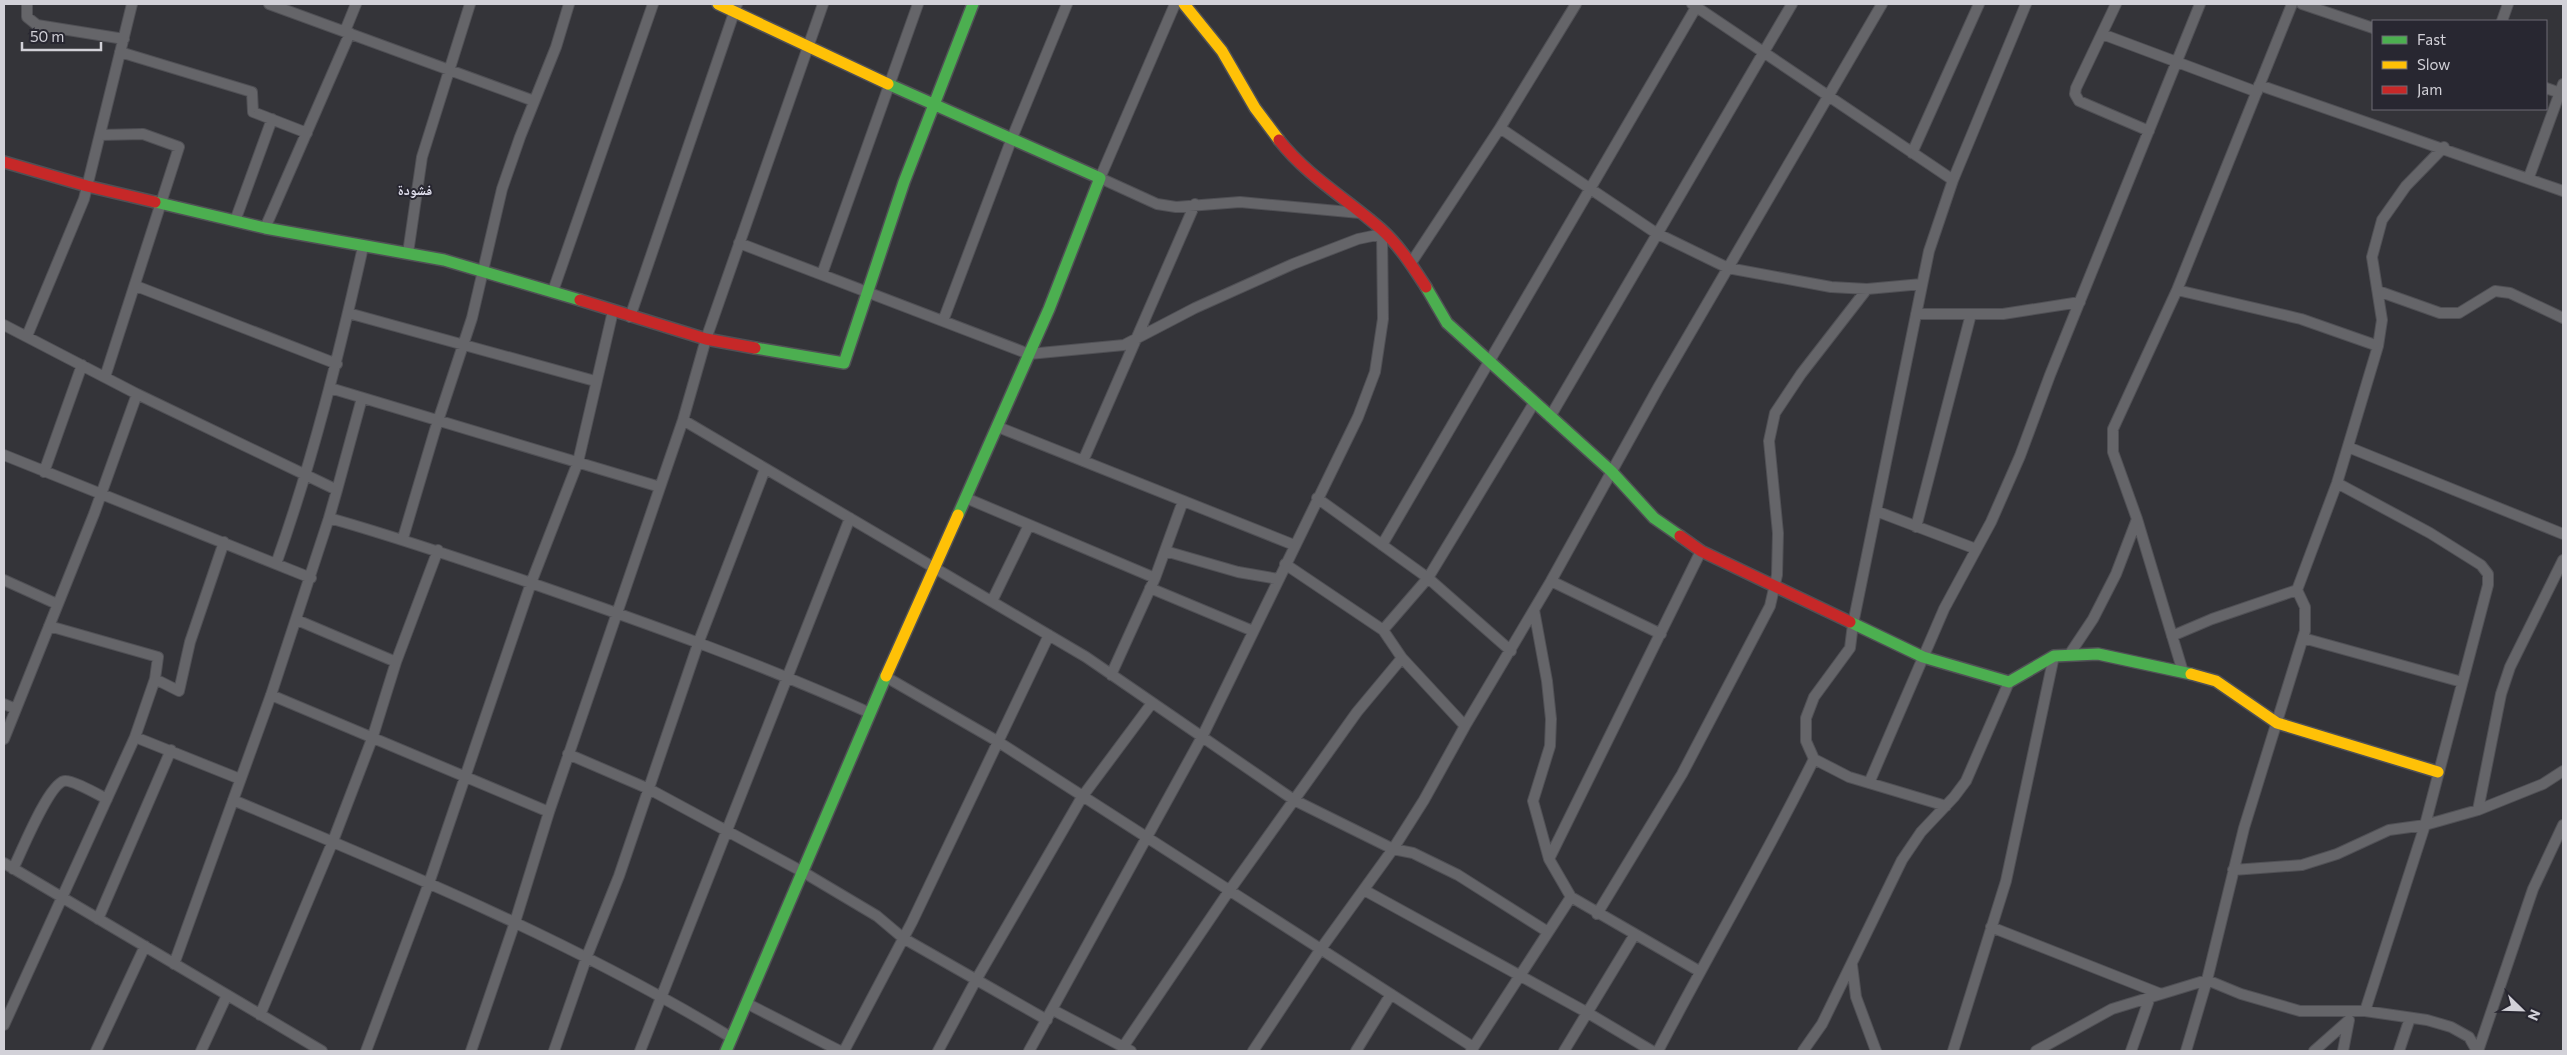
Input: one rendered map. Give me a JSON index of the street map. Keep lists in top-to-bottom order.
{
  "districts": ["فشودة"],
  "legend": ["Fast", "Slow", "Jam"],
  "scale_bar": "50 m",
  "north": "bottom right"
}
